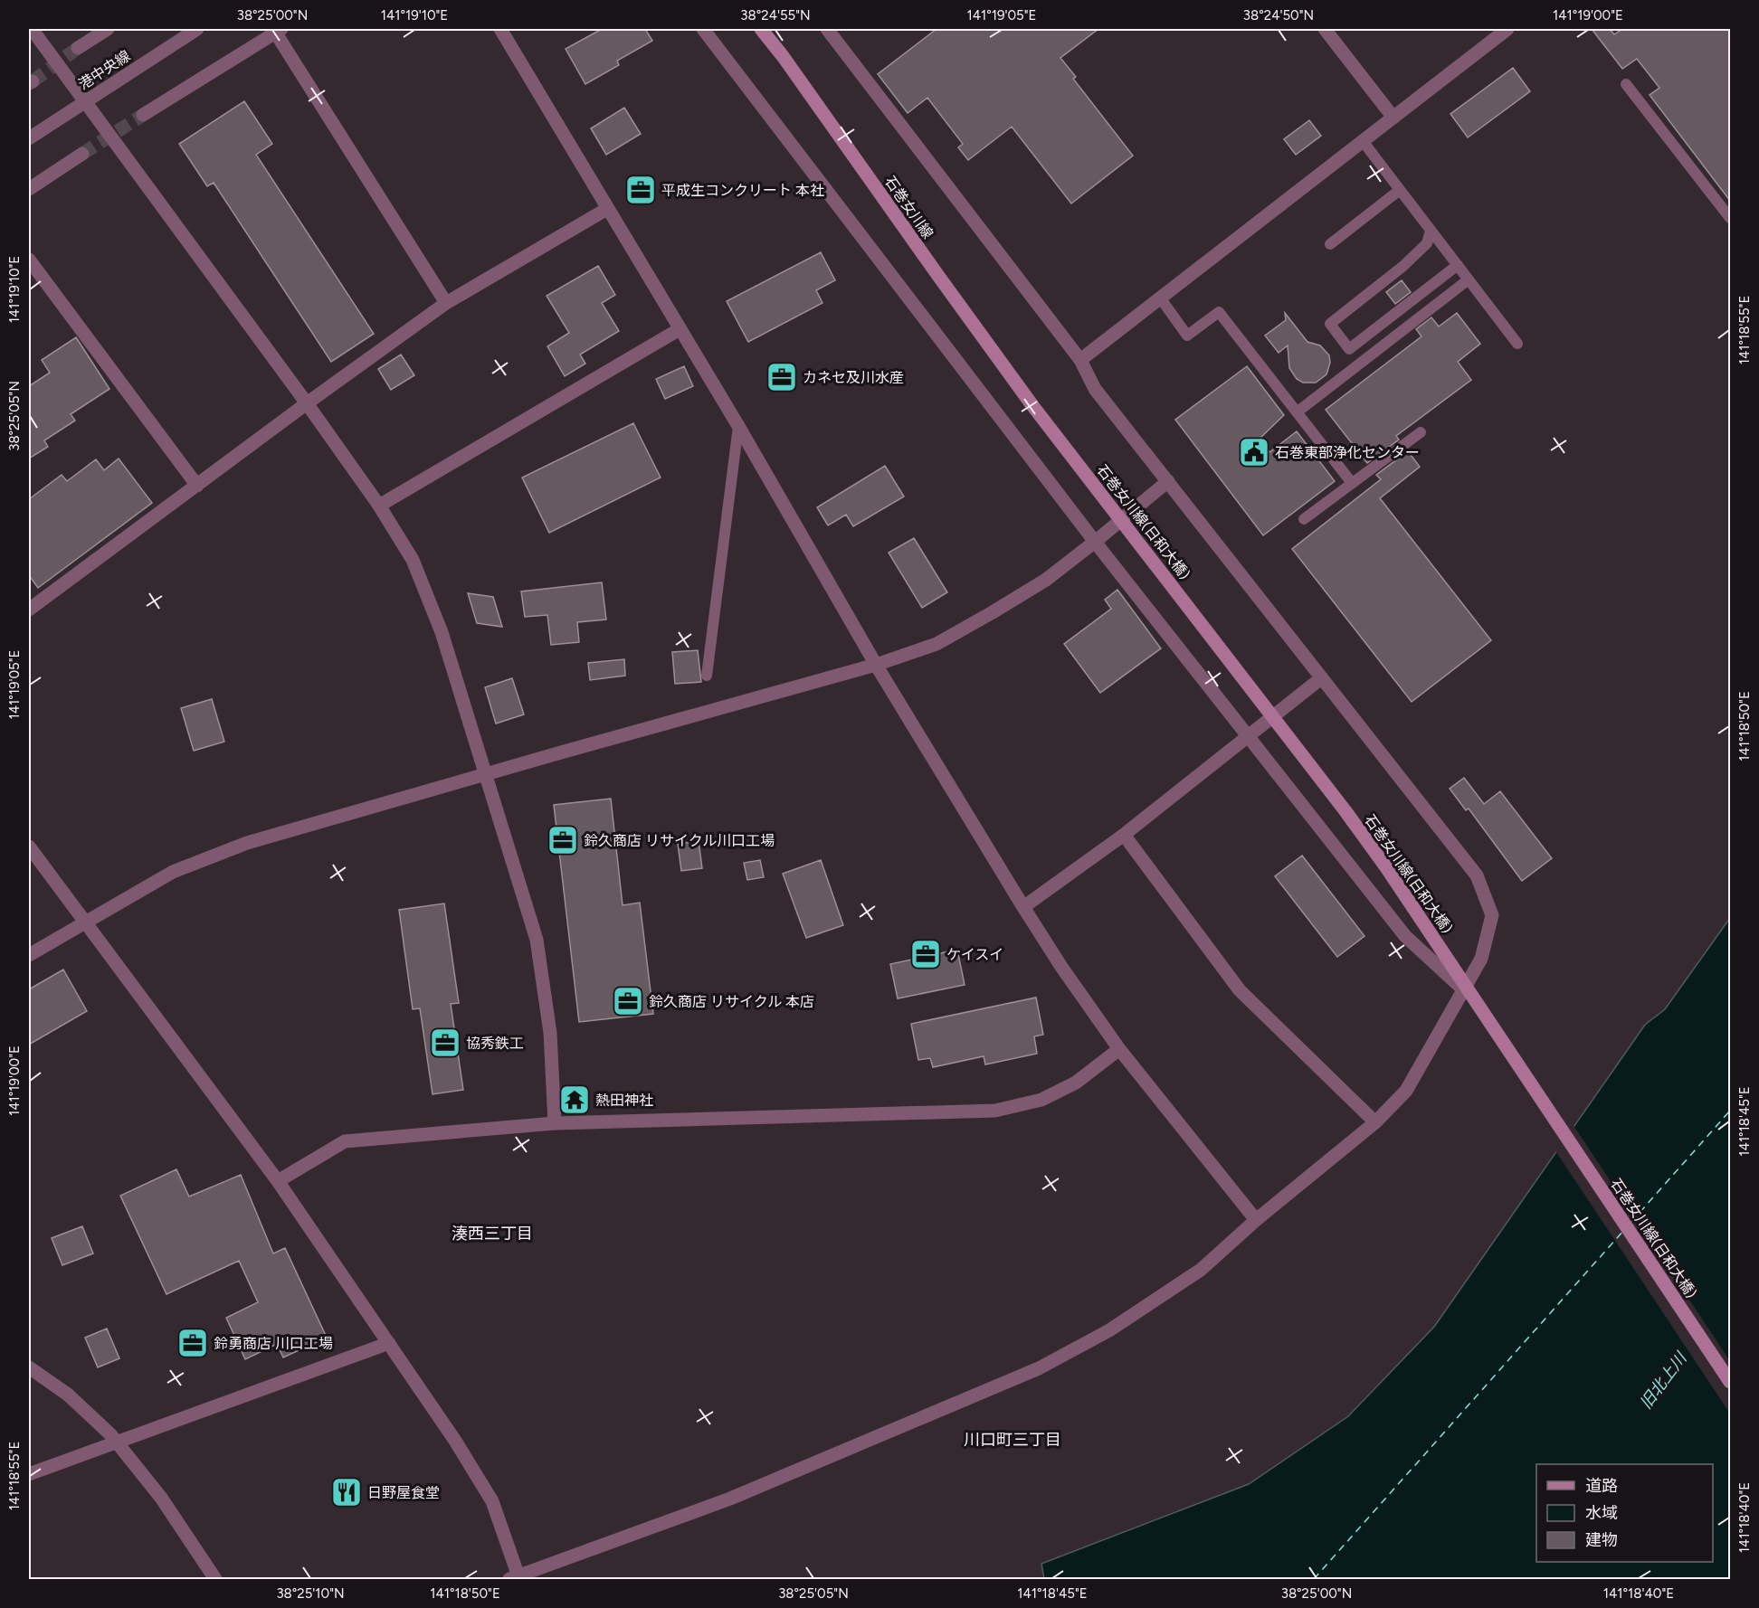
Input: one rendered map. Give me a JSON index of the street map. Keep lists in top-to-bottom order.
{
  "streets": {
    "main road": ["石巻女川線", "石巻女川線(日和大橋)"],
    "street": ["港中央線"]
  },
  "crossings": [
    ["石巻女川線", "石巻女川線(日和大橋)"]
  ],
  "districts": ["湊西三丁目", "川口町三丁目"],
  "water": ["旧北上川"],
  "places": {
    "office": [
      "平成生コンクリート 本社",
      "カネセ及川水産",
      "鈴久商店 リサイクル川口工場",
      "ケイスイ",
      "鈴久商店 リサイクル 本店",
      "協秀鉄工",
      "鈴勇商店 川口工場"
    ],
    "public building": ["石巻東部浄化センター"],
    "temple": ["熱田神社"],
    "restaurant": ["日野屋食堂"]
  },
  "legend": ["道路", "水域", "建物"],
  "coordinates": [
    "38°25'00\"N",
    "141°19'10\"E",
    "38°24'55\"N",
    "141°19'05\"E",
    "38°24'50\"N",
    "141°19'00\"E",
    "141°18'55\"E",
    "38°25'05\"N",
    "141°18'50\"E",
    "141°18'45\"E",
    "141°18'40\"E",
    "38°25'10\"N"
  ]
}
